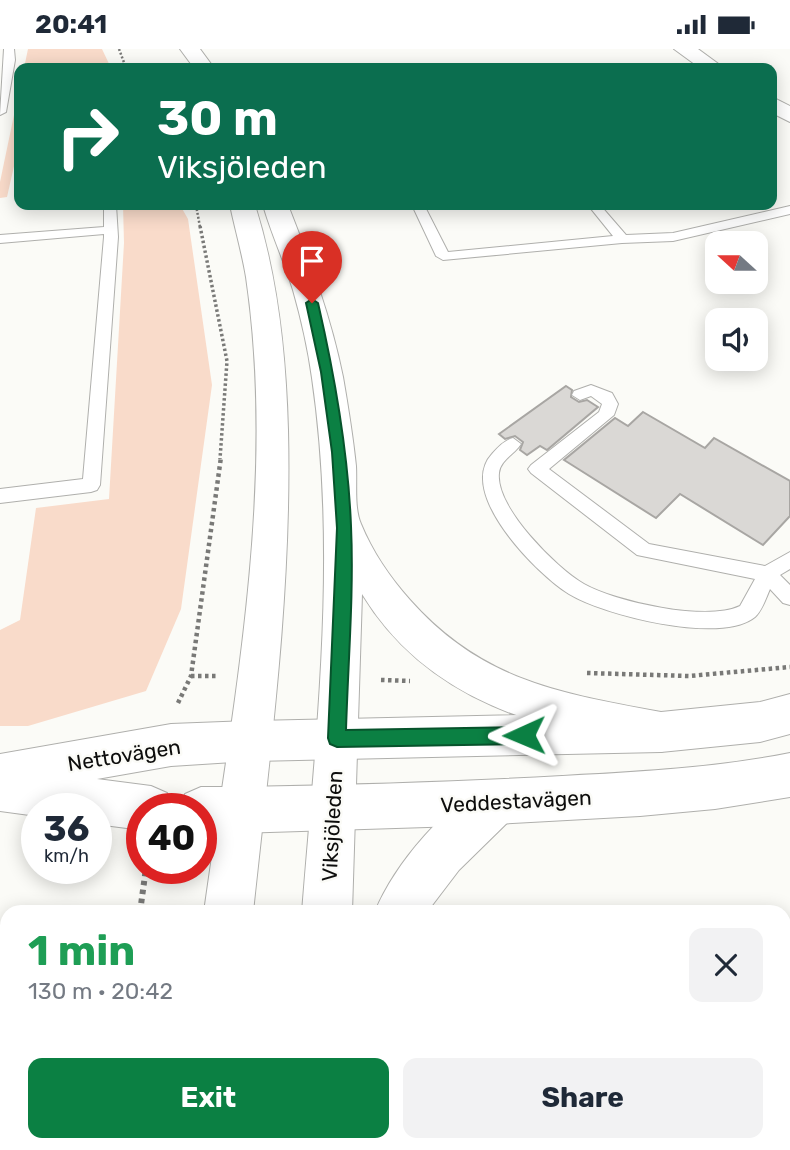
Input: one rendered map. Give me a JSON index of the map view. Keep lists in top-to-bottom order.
{
  "streets": {
    "main road": ["Nettovägen", "Veddestavägen", "Viksjöleden"]
  },
  "crossings": [
    ["Veddestavägen", "Viksjöleden"]
  ],
  "north": "left",
  "page": {
    "status": "20:41",
    "turn": ["30 m", "Viksjöleden"],
    "speed": "36 km/h",
    "limit": "40",
    "heading": ["1 min", "130 m · 20:42"],
    "buttons": ["Exit", "Share"]
  }
}
